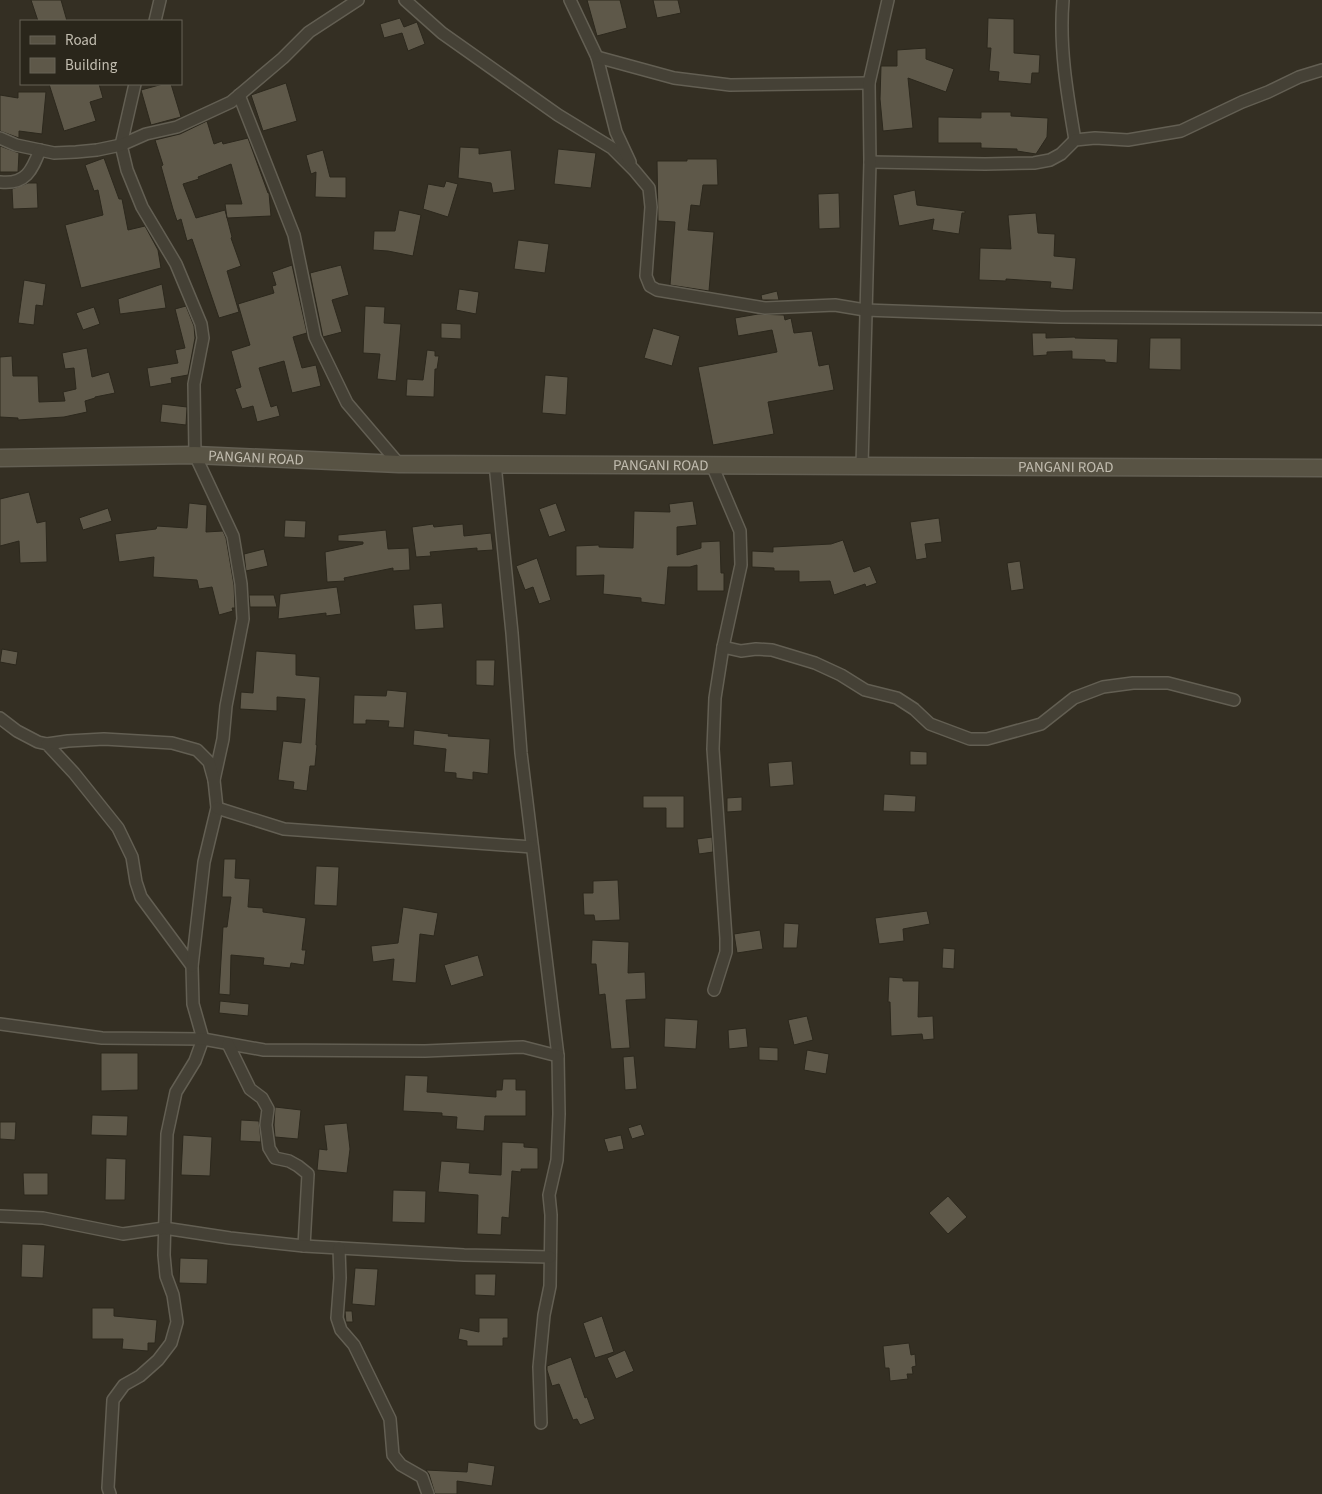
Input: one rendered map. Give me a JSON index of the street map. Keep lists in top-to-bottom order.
{
  "streets": {
    "main road": ["PANGANI ROAD"]
  },
  "legend": ["Road", "Building"]
}
